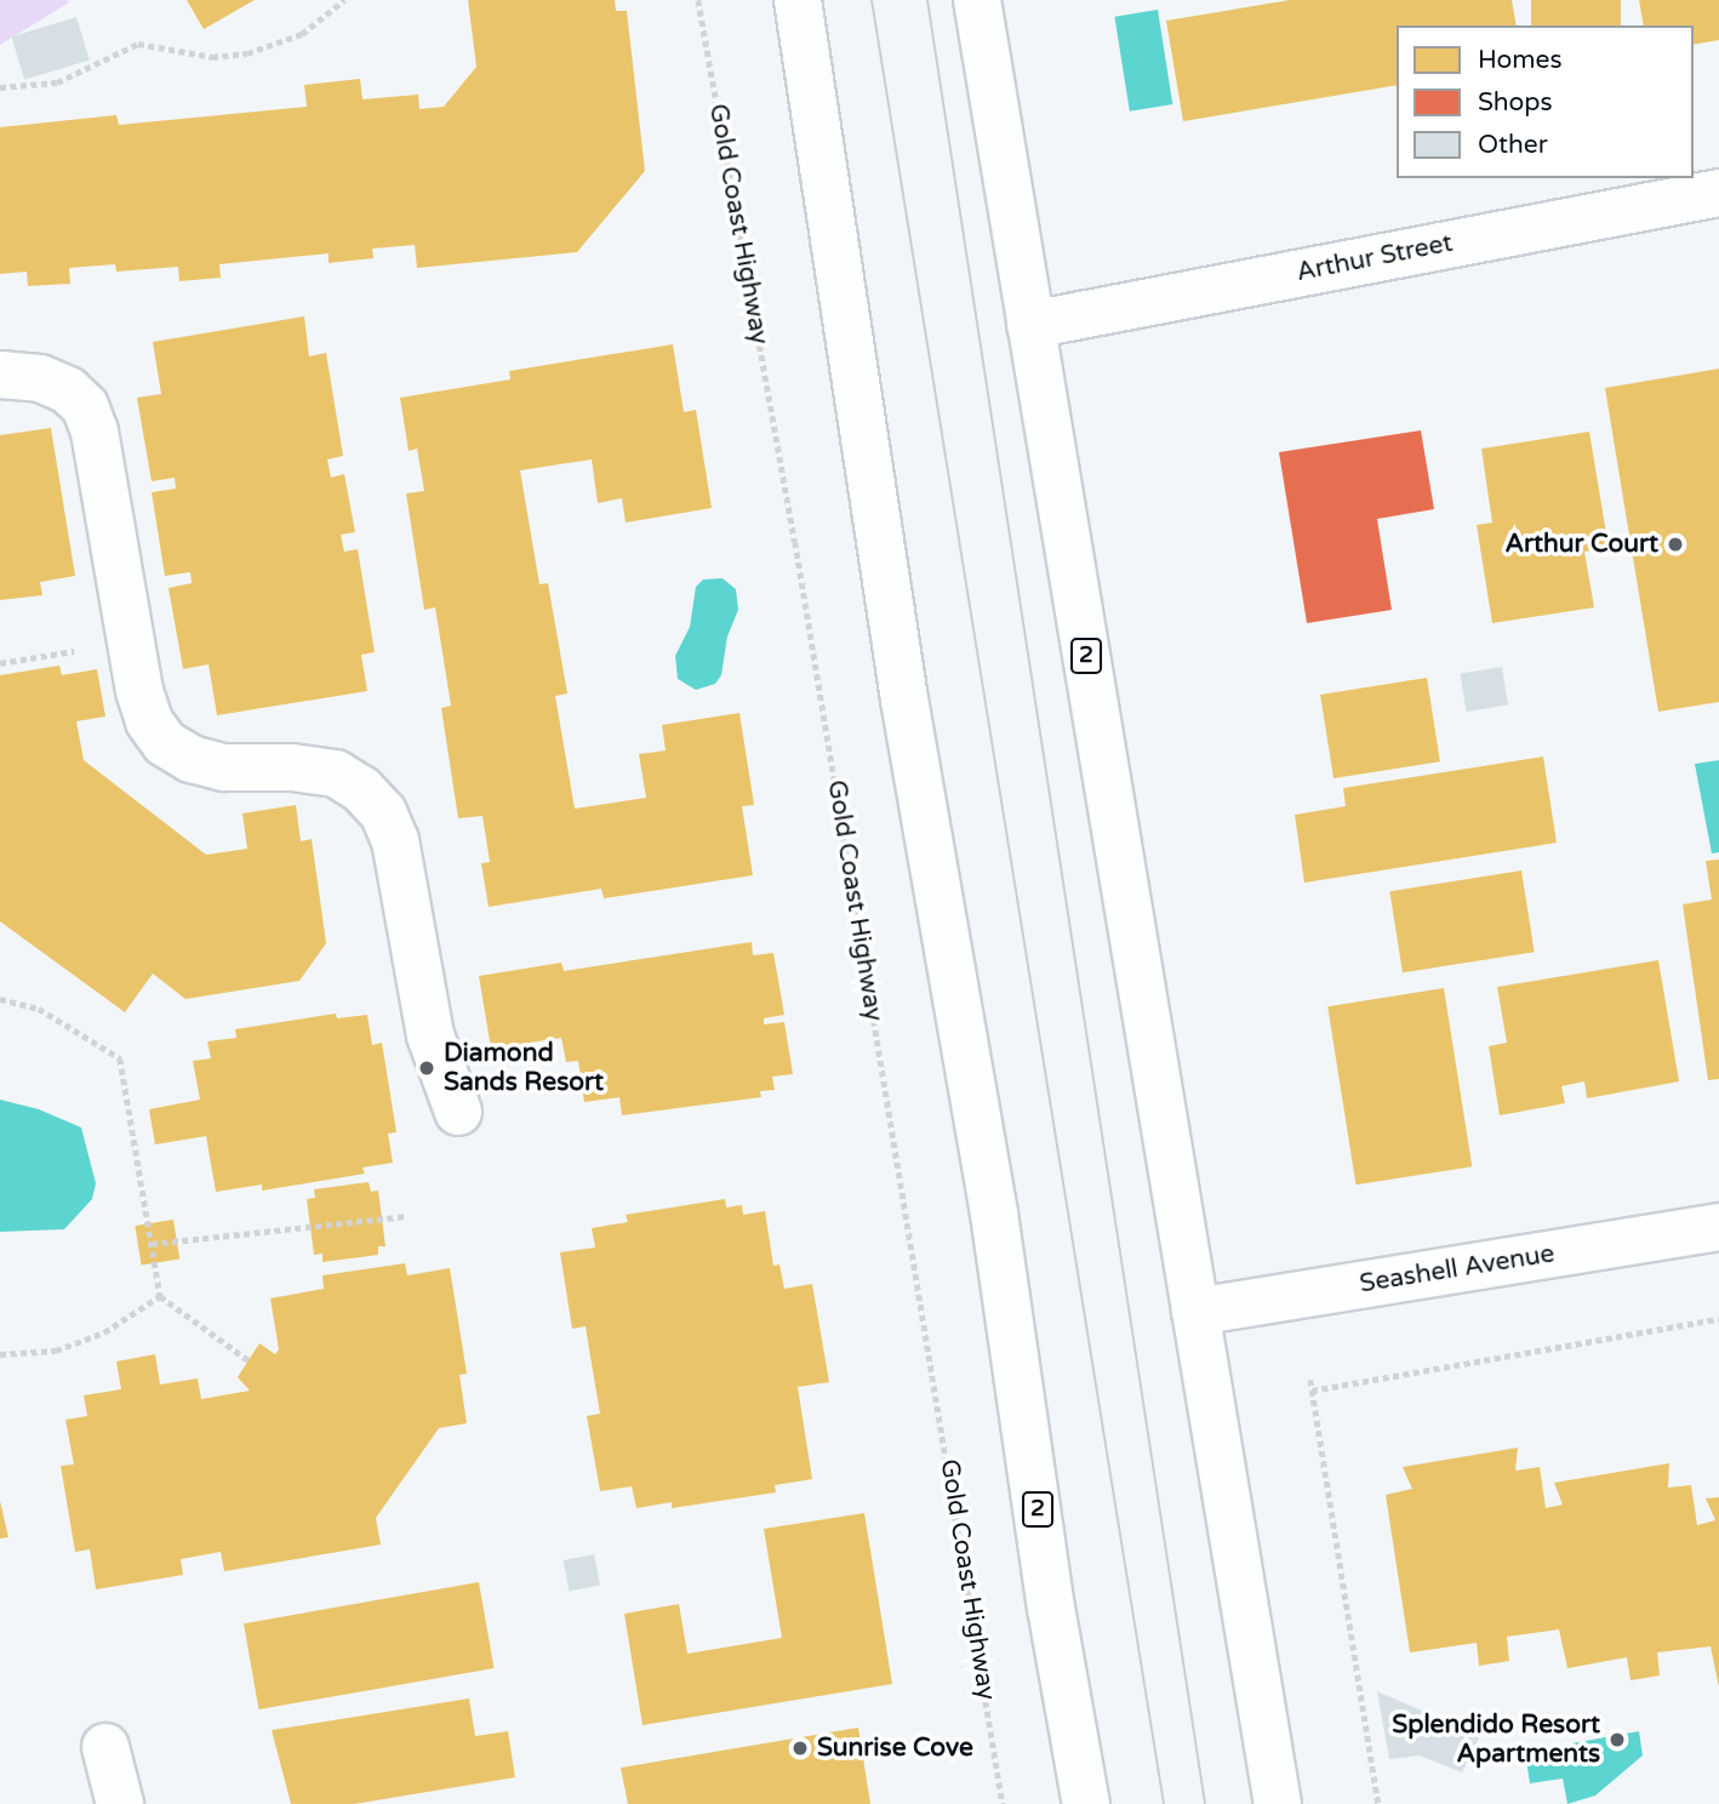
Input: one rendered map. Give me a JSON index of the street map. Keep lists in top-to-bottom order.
{
  "streets": {
    "main road": ["Arthur Street", "2", "Seashell Avenue"],
    "path": ["Gold Coast Highway"]
  },
  "crossings": [
    ["Arthur Street", "2"],
    ["2", "Seashell Avenue"]
  ],
  "places": [
    "Arthur Court",
    "Diamond Sands Resort",
    "Splendido Resort Apartments",
    "Sunrise Cove"
  ],
  "legend": ["Homes", "Shops", "Other"]
}
